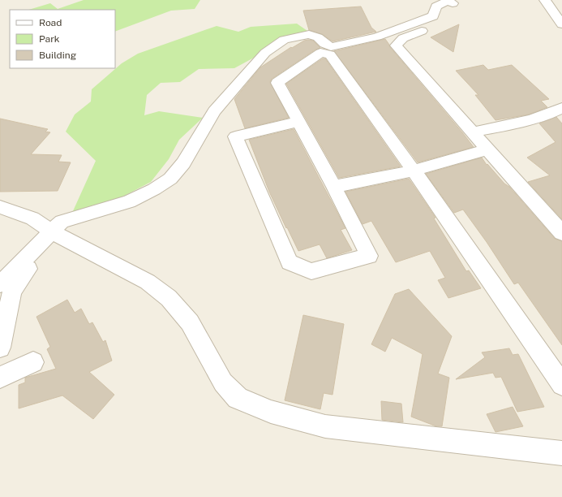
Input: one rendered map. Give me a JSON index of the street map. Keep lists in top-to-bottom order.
{
  "legend": ["Road", "Park", "Building"]
}
